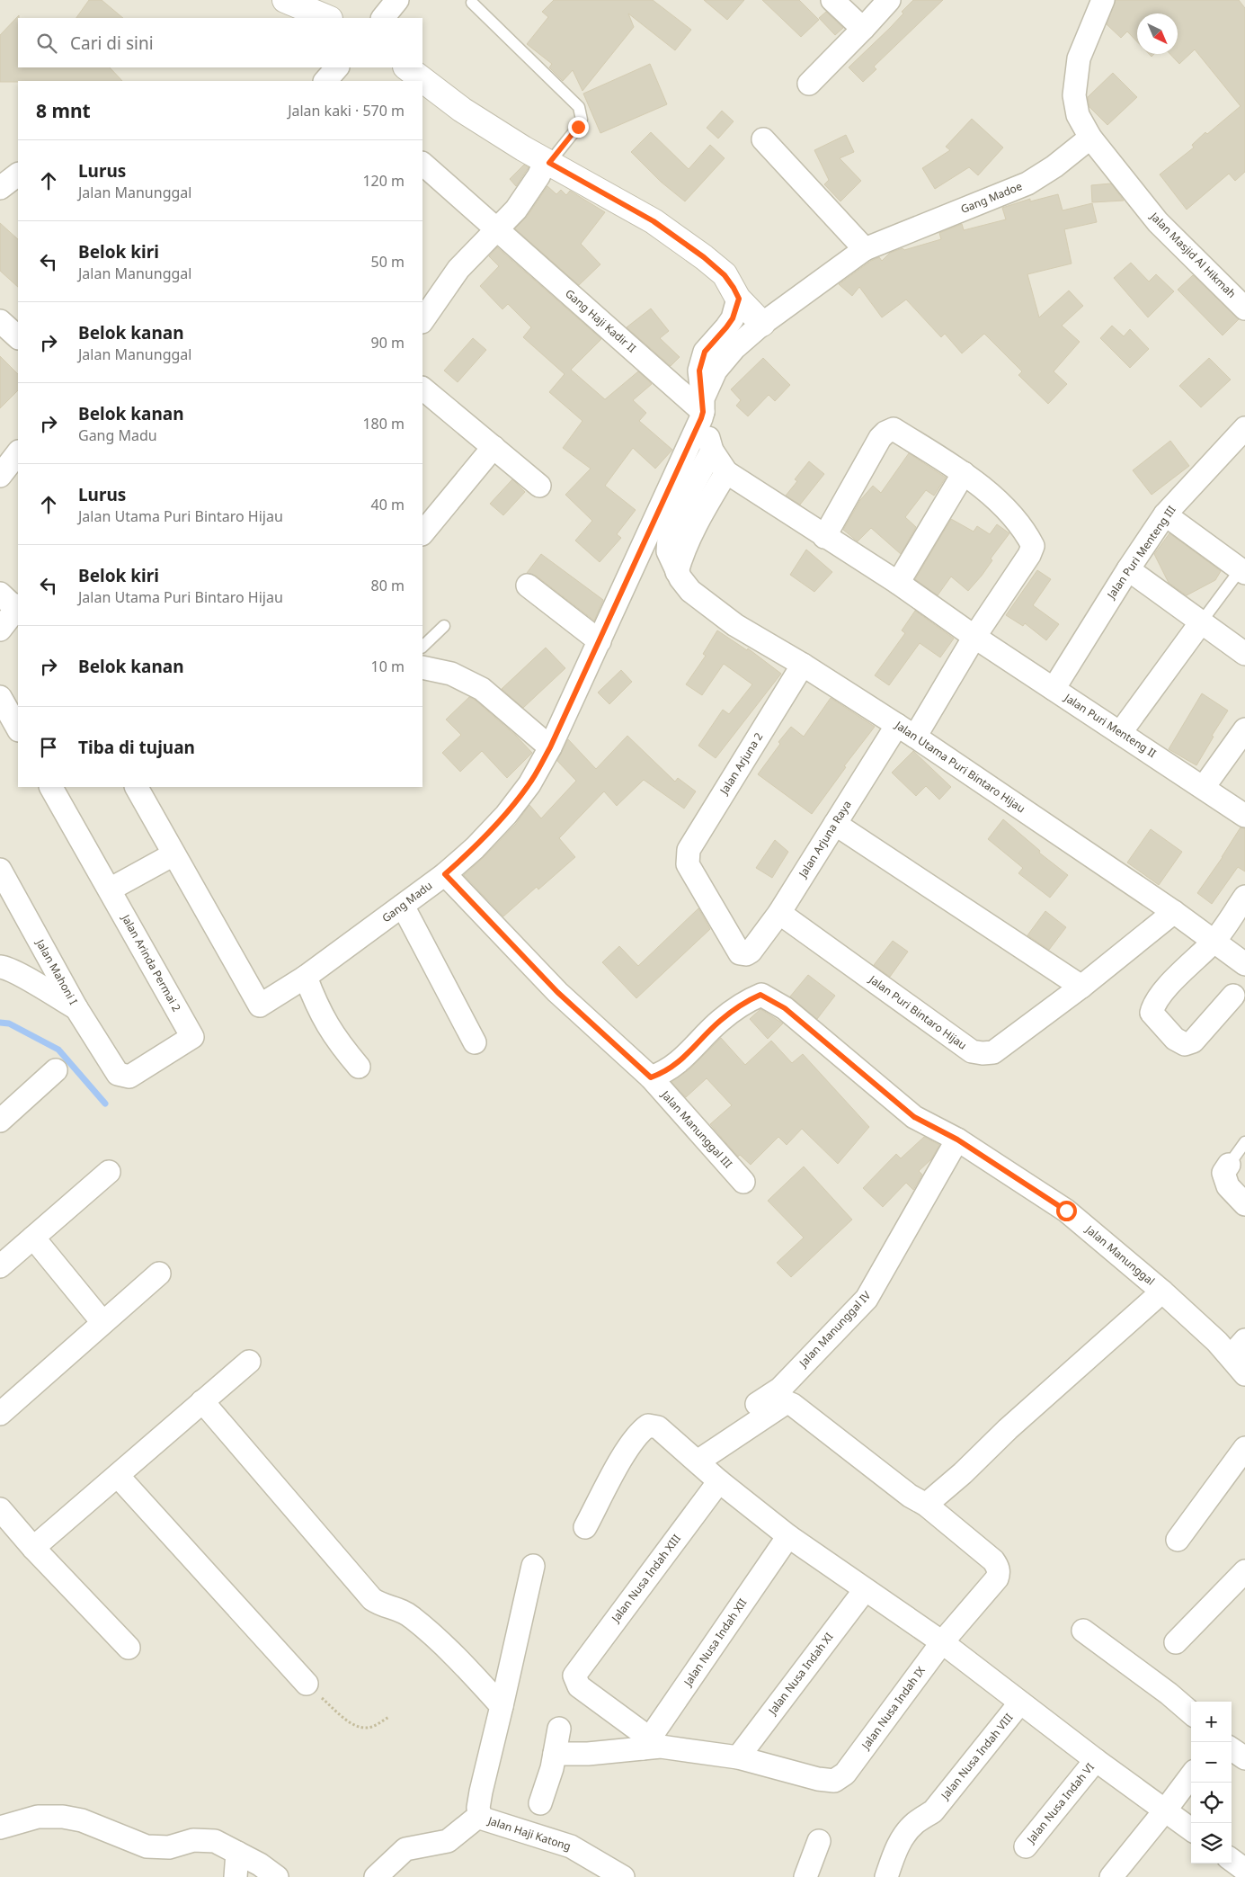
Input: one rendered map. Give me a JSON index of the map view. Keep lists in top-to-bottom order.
{
  "streets": {
    "street": [
      "Gang Madoe",
      "Jalan Masjid Al Hikmah",
      "Gang Haji Kadir II",
      "Jalan Puri Menteng III",
      "Jalan Puri Menteng II",
      "Jalan Arjuna 2",
      "Jalan Utama Puri Bintaro Hijau",
      "Jalan Arjuna Raya",
      "Gang Madu",
      "Jalan Arinda Permai 2",
      "Jalan Mahoni I",
      "Jalan Puri Bintaro Hijau",
      "Jalan Manunggal III",
      "Jalan Manunggal",
      "Jalan Manunggal IV",
      "Jalan Nusa Indah XIII",
      "Jalan Nusa Indah XII",
      "Jalan Nusa Indah XI",
      "Jalan Nusa Indah IX",
      "Jalan Nusa Indah VIII",
      "Jalan Nusa Indah VI",
      "Jalan Haji Katong"
    ]
  },
  "crossings": [
    ["Gang Madoe", "Jalan Masjid Al Hikmah"],
    ["Gang Madoe", "Gang Madu"],
    ["Gang Haji Kadir II", "Gang Madu"],
    ["Jalan Puri Menteng III", "Jalan Puri Menteng II"],
    ["Jalan Puri Menteng II", "Jalan Arjuna Raya"],
    ["Jalan Arjuna 2", "Jalan Utama Puri Bintaro Hijau"],
    ["Jalan Arjuna 2", "Jalan Arjuna Raya"],
    ["Jalan Utama Puri Bintaro Hijau", "Jalan Arjuna Raya"],
    ["Jalan Utama Puri Bintaro Hijau", "Jalan Puri Bintaro Hijau"],
    ["Jalan Arjuna Raya", "Jalan Puri Bintaro Hijau"],
    ["Jalan Arinda Permai 2", "Jalan Mahoni I"],
    ["Jalan Manunggal III", "Jalan Manunggal"],
    ["Jalan Manunggal", "Jalan Manunggal IV"],
    ["Jalan Nusa Indah XIII", "Jalan Nusa Indah XII"],
    ["Jalan Nusa Indah XI", "Jalan Nusa Indah IX"]
  ],
  "north": "bottom right",
  "page": {
    "search": "Cari di sini",
    "heading": ["8 mnt", "Jalan kaki · 570 m"],
    "list": [
      ["Lurus", "Jalan Manunggal", "120 m"],
      ["Belok kiri", "Jalan Manunggal", "50 m"],
      ["Belok kanan", "Jalan Manunggal", "90 m"],
      ["Belok kanan", "Gang Madu", "180 m"],
      ["Lurus", "Jalan Utama Puri Bintaro Hijau", "40 m"],
      ["Belok kiri", "Jalan Utama Puri Bintaro Hijau", "80 m"],
      ["Belok kanan", "10 m"],
      "Tiba di tujuan"
    ],
    "map_buttons": ["+", "−"]
  }
}
